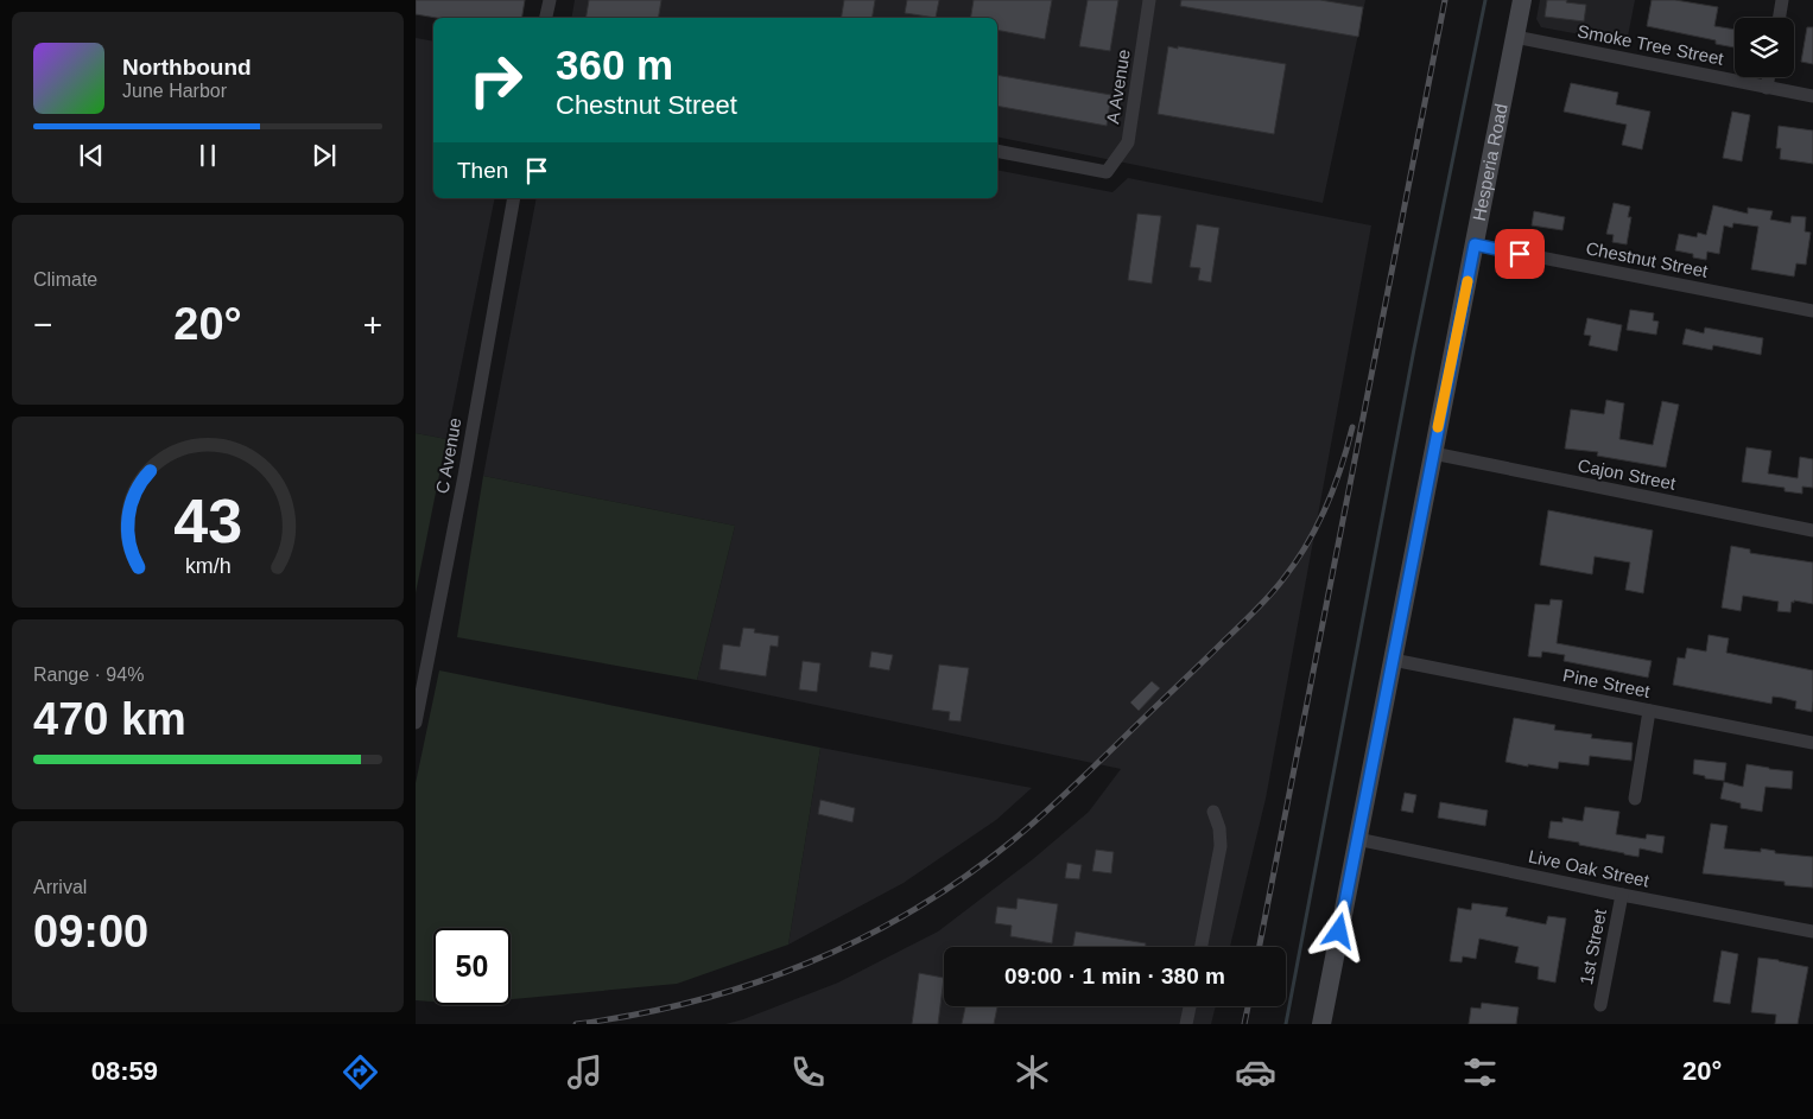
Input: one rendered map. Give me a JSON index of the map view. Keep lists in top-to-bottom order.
{
  "streets": {
    "main road": ["Hesperia Road"],
    "street": [
      "Smoke Tree Street",
      "A Avenue",
      "Chestnut Street",
      "C Avenue",
      "Cajon Street",
      "Pine Street",
      "Live Oak Street",
      "1st Street"
    ]
  },
  "crossings": [
    ["Smoke Tree Street", "Hesperia Road"],
    ["Hesperia Road", "Chestnut Street"],
    ["Hesperia Road", "Cajon Street"],
    ["Hesperia Road", "Pine Street"],
    ["Hesperia Road", "Live Oak Street"],
    ["Live Oak Street", "1st Street"]
  ],
  "page": {
    "turn": ["360 m", "Chestnut Street"],
    "song": ["Northbound", "June Harbor"],
    "then": "Then",
    "tile": [
      "Climate",
      ["Range · 94%", "470 km"],
      ["Arrival", "09:00"]
    ],
    "heat": ["−", "20°", "+"],
    "limit": "50",
    "trip": "09:00 · 1 min · 380 m",
    "tabs": ["08:59", "20°"],
    "gauge": ["43", "km/h"]
  }
}
